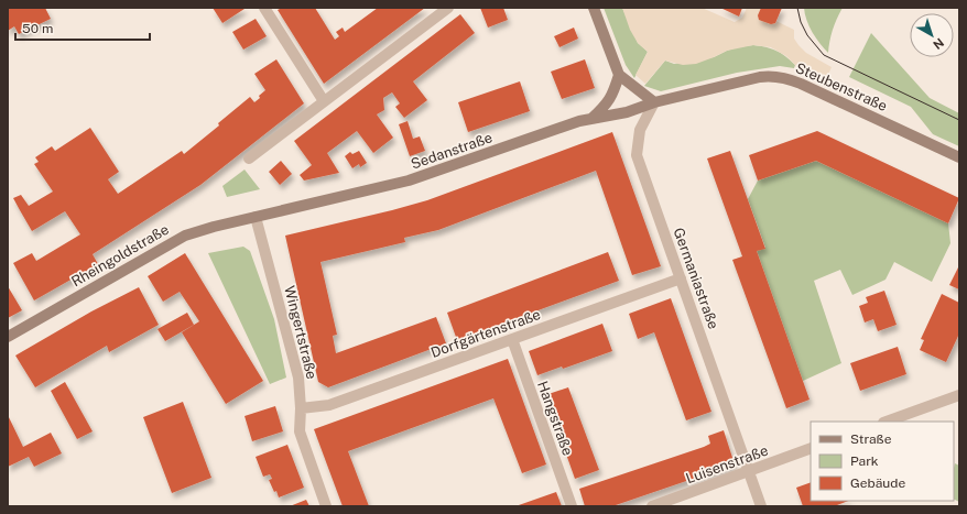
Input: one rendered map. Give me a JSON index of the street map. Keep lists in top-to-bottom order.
{
  "streets": {
    "street": [
      "Steubenstraße",
      "Sedanstraße",
      "Rheingoldstraße",
      "Germaniastraße",
      "Wingertstraße",
      "Dorfgärtenstraße",
      "Hangstraße",
      "Luisenstraße"
    ]
  },
  "crossings": [
    ["Steubenstraße", "Sedanstraße"],
    ["Steubenstraße", "Germaniastraße"],
    ["Sedanstraße", "Rheingoldstraße"],
    ["Sedanstraße", "Germaniastraße"],
    ["Sedanstraße", "Wingertstraße"],
    ["Rheingoldstraße", "Wingertstraße"],
    ["Germaniastraße", "Dorfgärtenstraße"],
    ["Germaniastraße", "Luisenstraße"],
    ["Wingertstraße", "Dorfgärtenstraße"],
    ["Dorfgärtenstraße", "Hangstraße"]
  ],
  "legend": ["Straße", "Park", "Gebäude"],
  "scale_bar": "50 m",
  "north": "bottom right"
}
